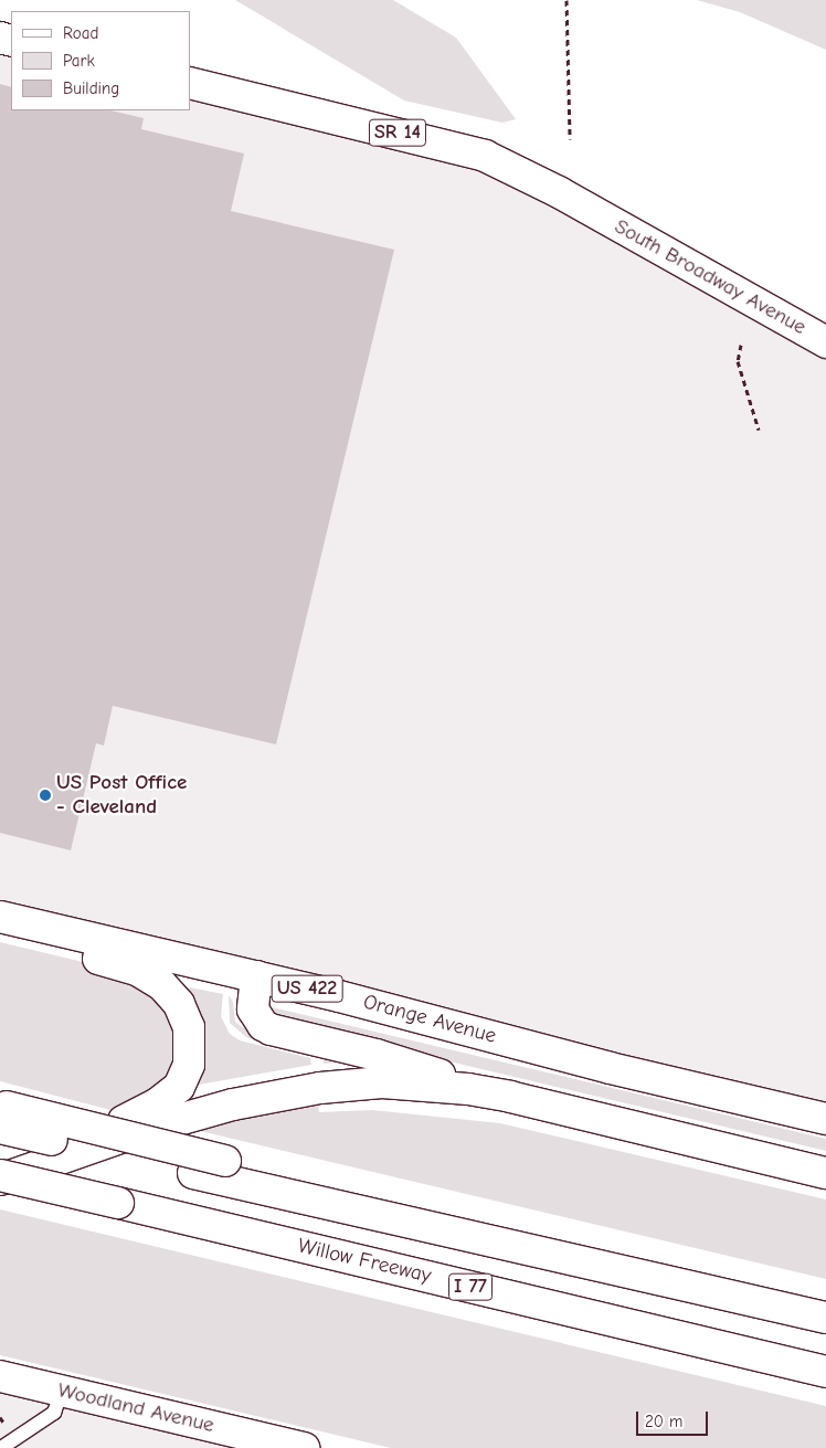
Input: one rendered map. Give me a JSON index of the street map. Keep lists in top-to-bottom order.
{
  "streets": {
    "main road": [
      "SR 14",
      "South Broadway Avenue",
      "US 422",
      "Orange Avenue",
      "Willow Freeway",
      "I 77",
      "Woodland Avenue"
    ]
  },
  "places": ["US Post Office - Cleveland"],
  "legend": ["Road", "Park", "Building"],
  "scale_bar": "20 m"
}
